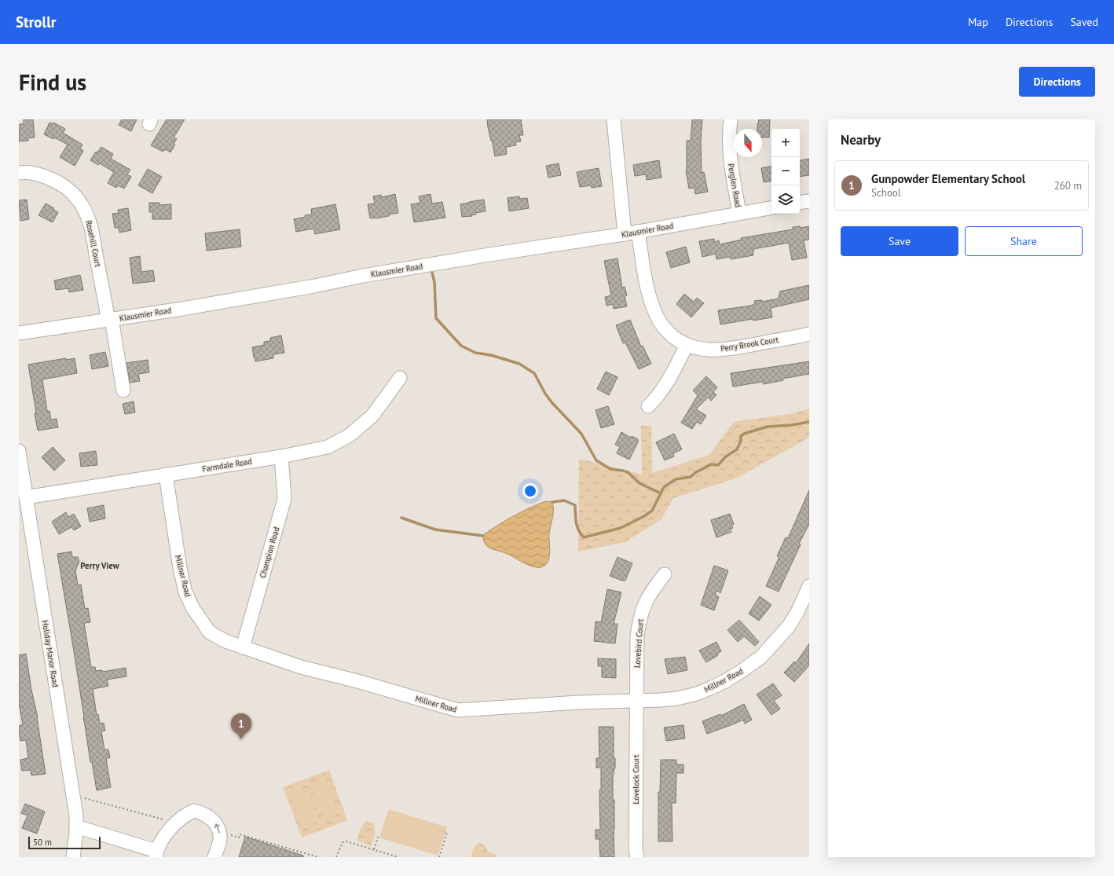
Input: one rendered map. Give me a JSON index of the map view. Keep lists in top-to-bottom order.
{
  "streets": {
    "street": [
      "Perglen Road",
      "Klausmier Road",
      "Rosehill Court",
      "Perry Brook Court",
      "Farmdale Road",
      "Champion Road",
      "Millner Road",
      "Lovebird Court",
      "Holiday Manor Road",
      "Lovelock Court"
    ]
  },
  "crossings": [
    ["Perglen Road", "Klausmier Road"],
    ["Klausmier Road", "Rosehill Court"],
    ["Klausmier Road", "Perry Brook Court"],
    ["Farmdale Road", "Champion Road"],
    ["Farmdale Road", "Millner Road"],
    ["Farmdale Road", "Holiday Manor Road"],
    ["Champion Road", "Millner Road"],
    ["Millner Road", "Lovebird Court"],
    ["Millner Road", "Lovelock Court"],
    ["Lovebird Court", "Lovelock Court"]
  ],
  "districts": ["Perry View"],
  "scale_bar": "50 m",
  "north": "bottom",
  "page": {
    "header": "Strollr",
    "nav": ["Map", "Directions", "Saved"],
    "buttons": [
      "Directions",
      ["Save", "Share"]
    ],
    "title": "Find us",
    "heading": "Nearby",
    "map_buttons": ["+", "−"],
    "list": [
      {
        "mark": "1",
        "name": "Gunpowder Elementary School",
        "note": "School",
        "value": "260 m"
      }
    ],
    "pins": "1",
    "scale": "50 m"
  }
}
